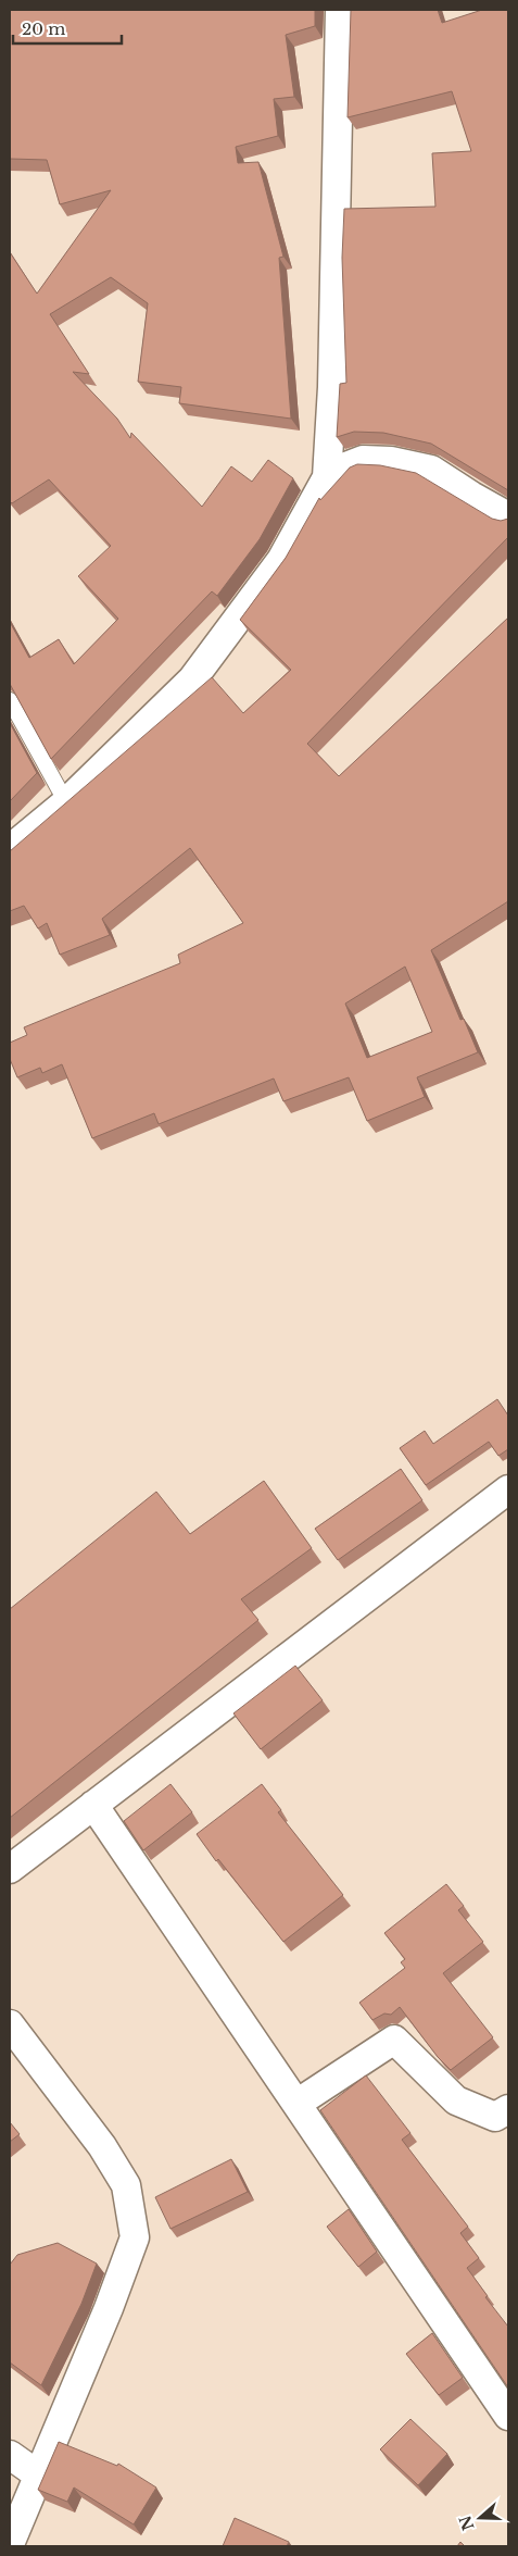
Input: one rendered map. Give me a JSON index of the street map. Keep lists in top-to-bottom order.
{
  "scale_bar": "20 m",
  "north": "left"
}
